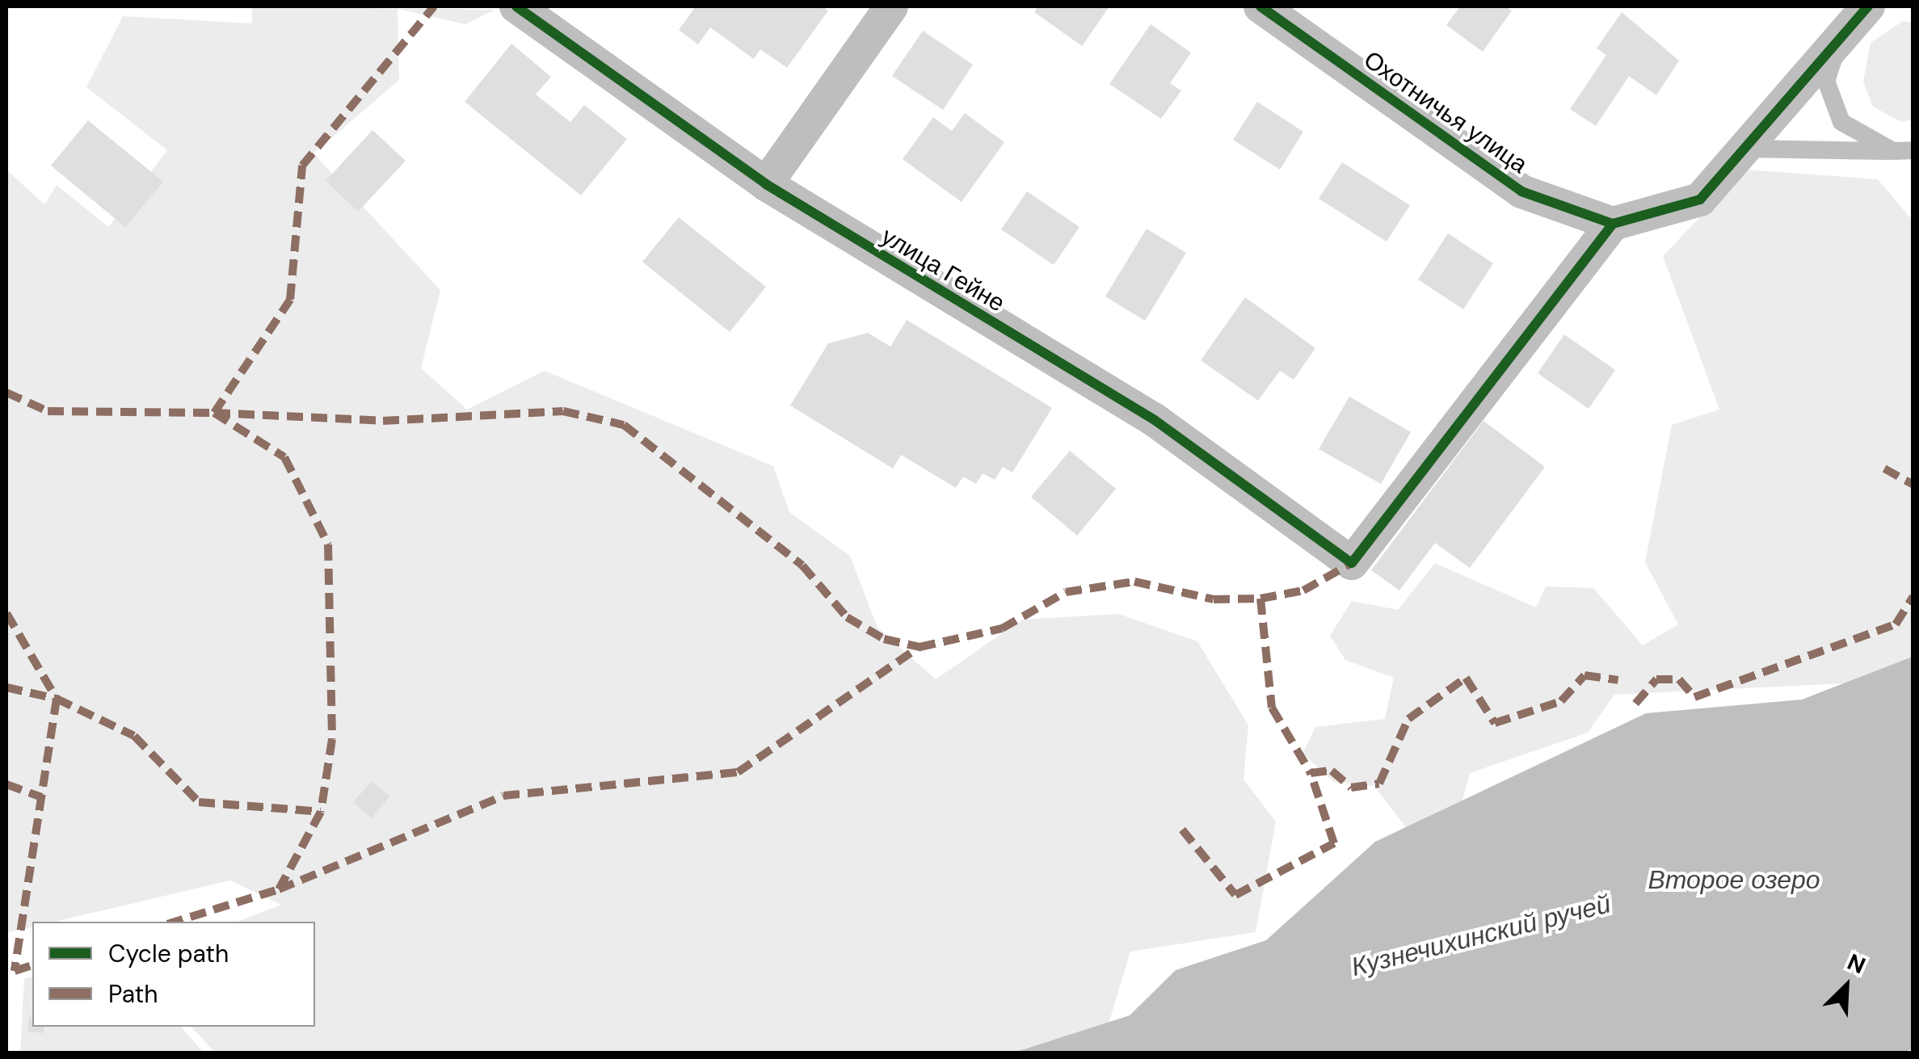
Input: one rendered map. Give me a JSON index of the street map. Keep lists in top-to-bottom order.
{
  "streets": {
    "street": ["Охотничья улица", "улица Гейне"]
  },
  "crossings": [
    ["Охотничья улица", "улица Гейне"]
  ],
  "water": ["Второе озеро", "Кузнечихинский ручей"],
  "legend": ["Cycle path", "Path"],
  "north": "top right"
}
